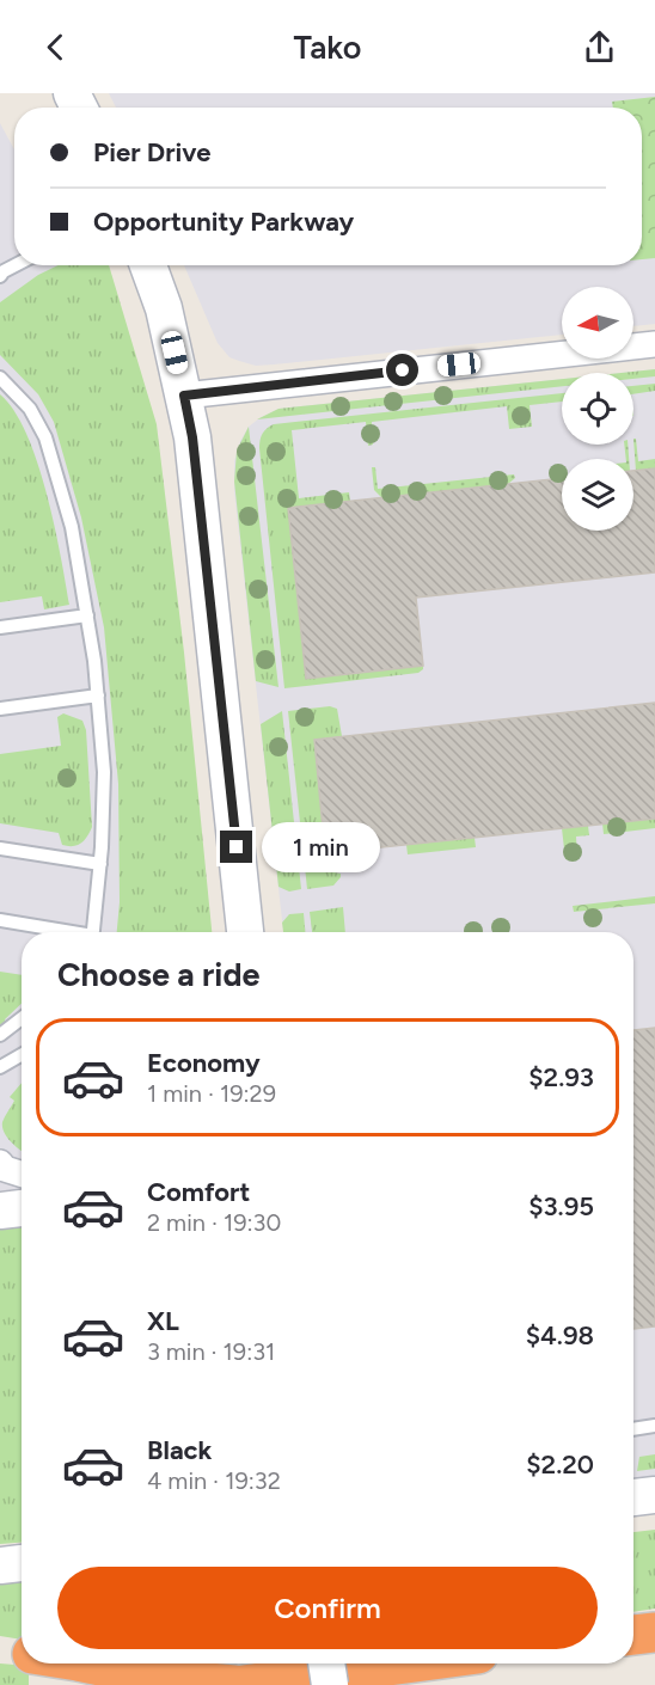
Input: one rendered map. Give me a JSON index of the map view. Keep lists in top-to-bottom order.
{
  "north": "left",
  "page": {
    "header": "Tako",
    "banner": ["Pier Drive", "Opportunity Parkway"],
    "bubble": "1 min",
    "heading": "Choose a ride",
    "list": [
      {
        "name": "Economy",
        "note": "1 min · 19:29",
        "value": "$2.93"
      },
      {
        "name": "Comfort",
        "note": "2 min · 19:30",
        "value": "$3.95"
      },
      {
        "name": "XL",
        "note": "3 min · 19:31",
        "value": "$4.98"
      },
      {
        "name": "Black",
        "note": "4 min · 19:32",
        "value": "$2.20"
      }
    ],
    "buttons": "Confirm"
  }
}
